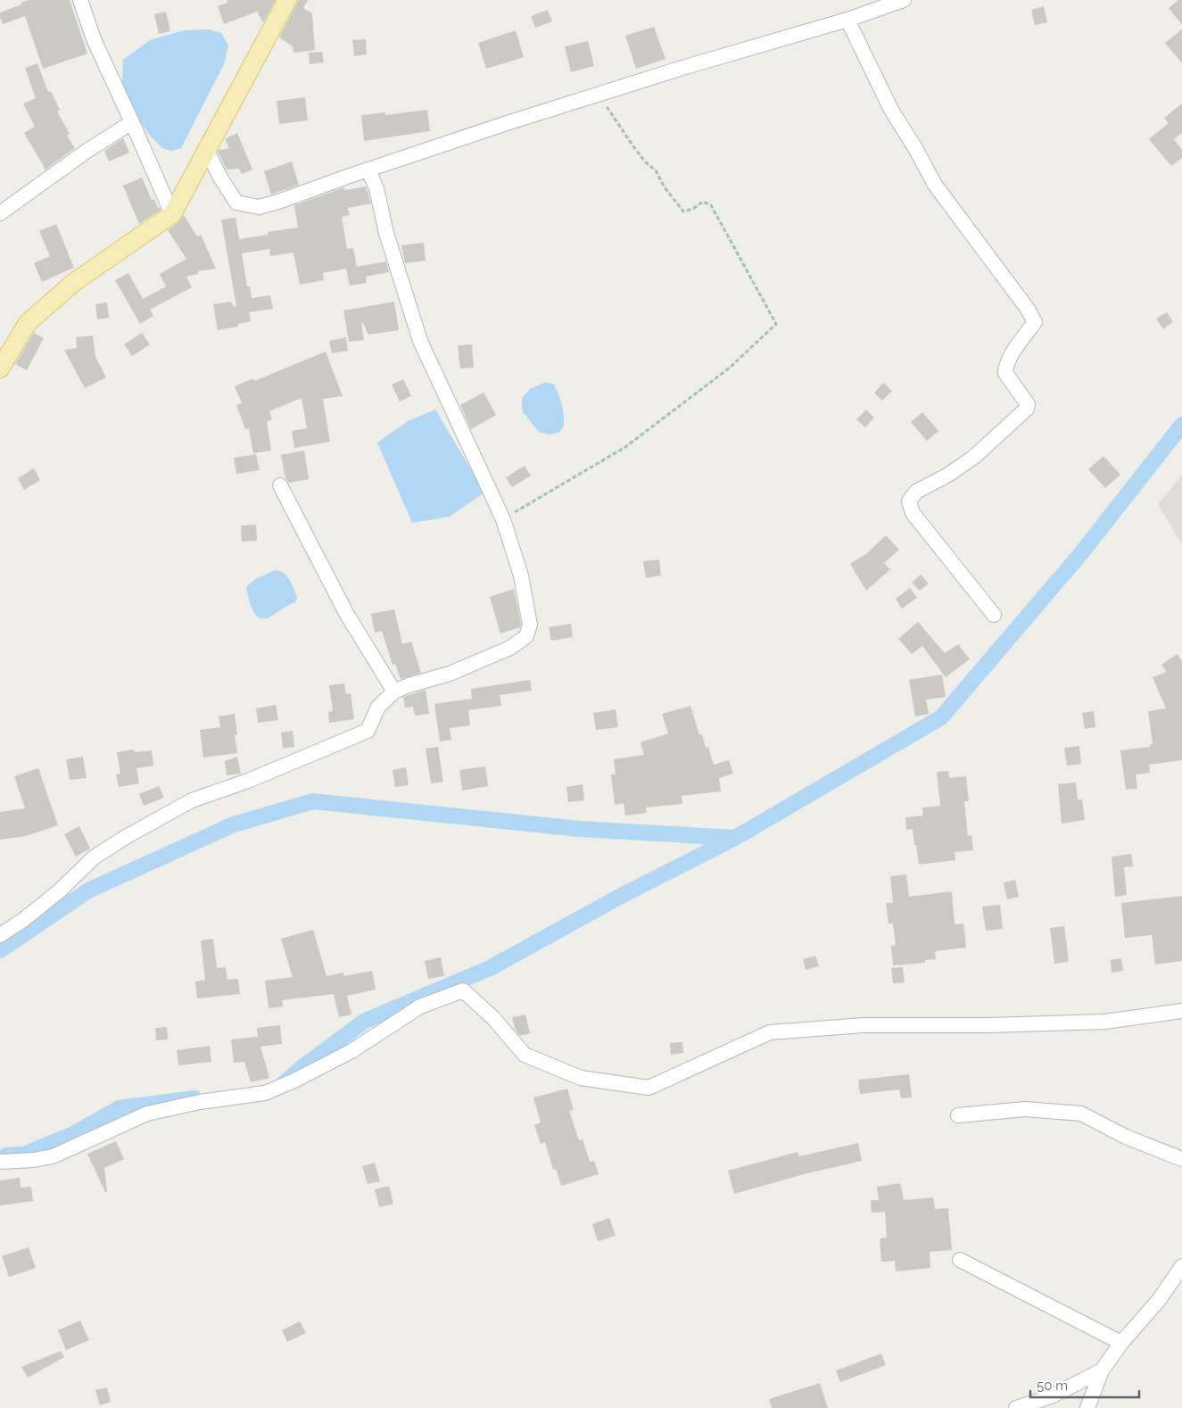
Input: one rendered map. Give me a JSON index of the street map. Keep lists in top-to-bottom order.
{
  "scale_bar": "50 m"
}
